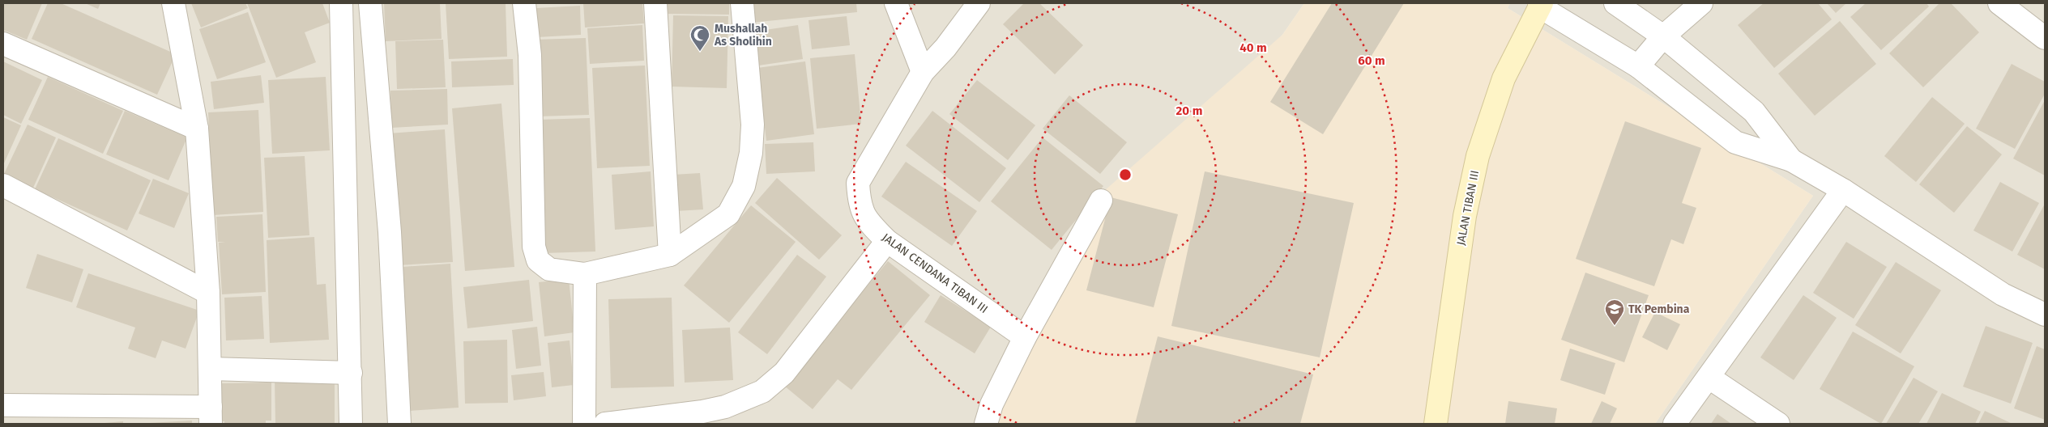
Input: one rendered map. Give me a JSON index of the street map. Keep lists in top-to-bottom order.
{
  "streets": {
    "street": ["JALAN TIBAN III", "JALAN CENDANA TIBAN III"]
  },
  "places": {
    "mosque": ["Mushallah As Sholihin"],
    "school or university": ["TK Pembina"]
  },
  "rings": ["40 m", "60 m", "20 m"]
}
